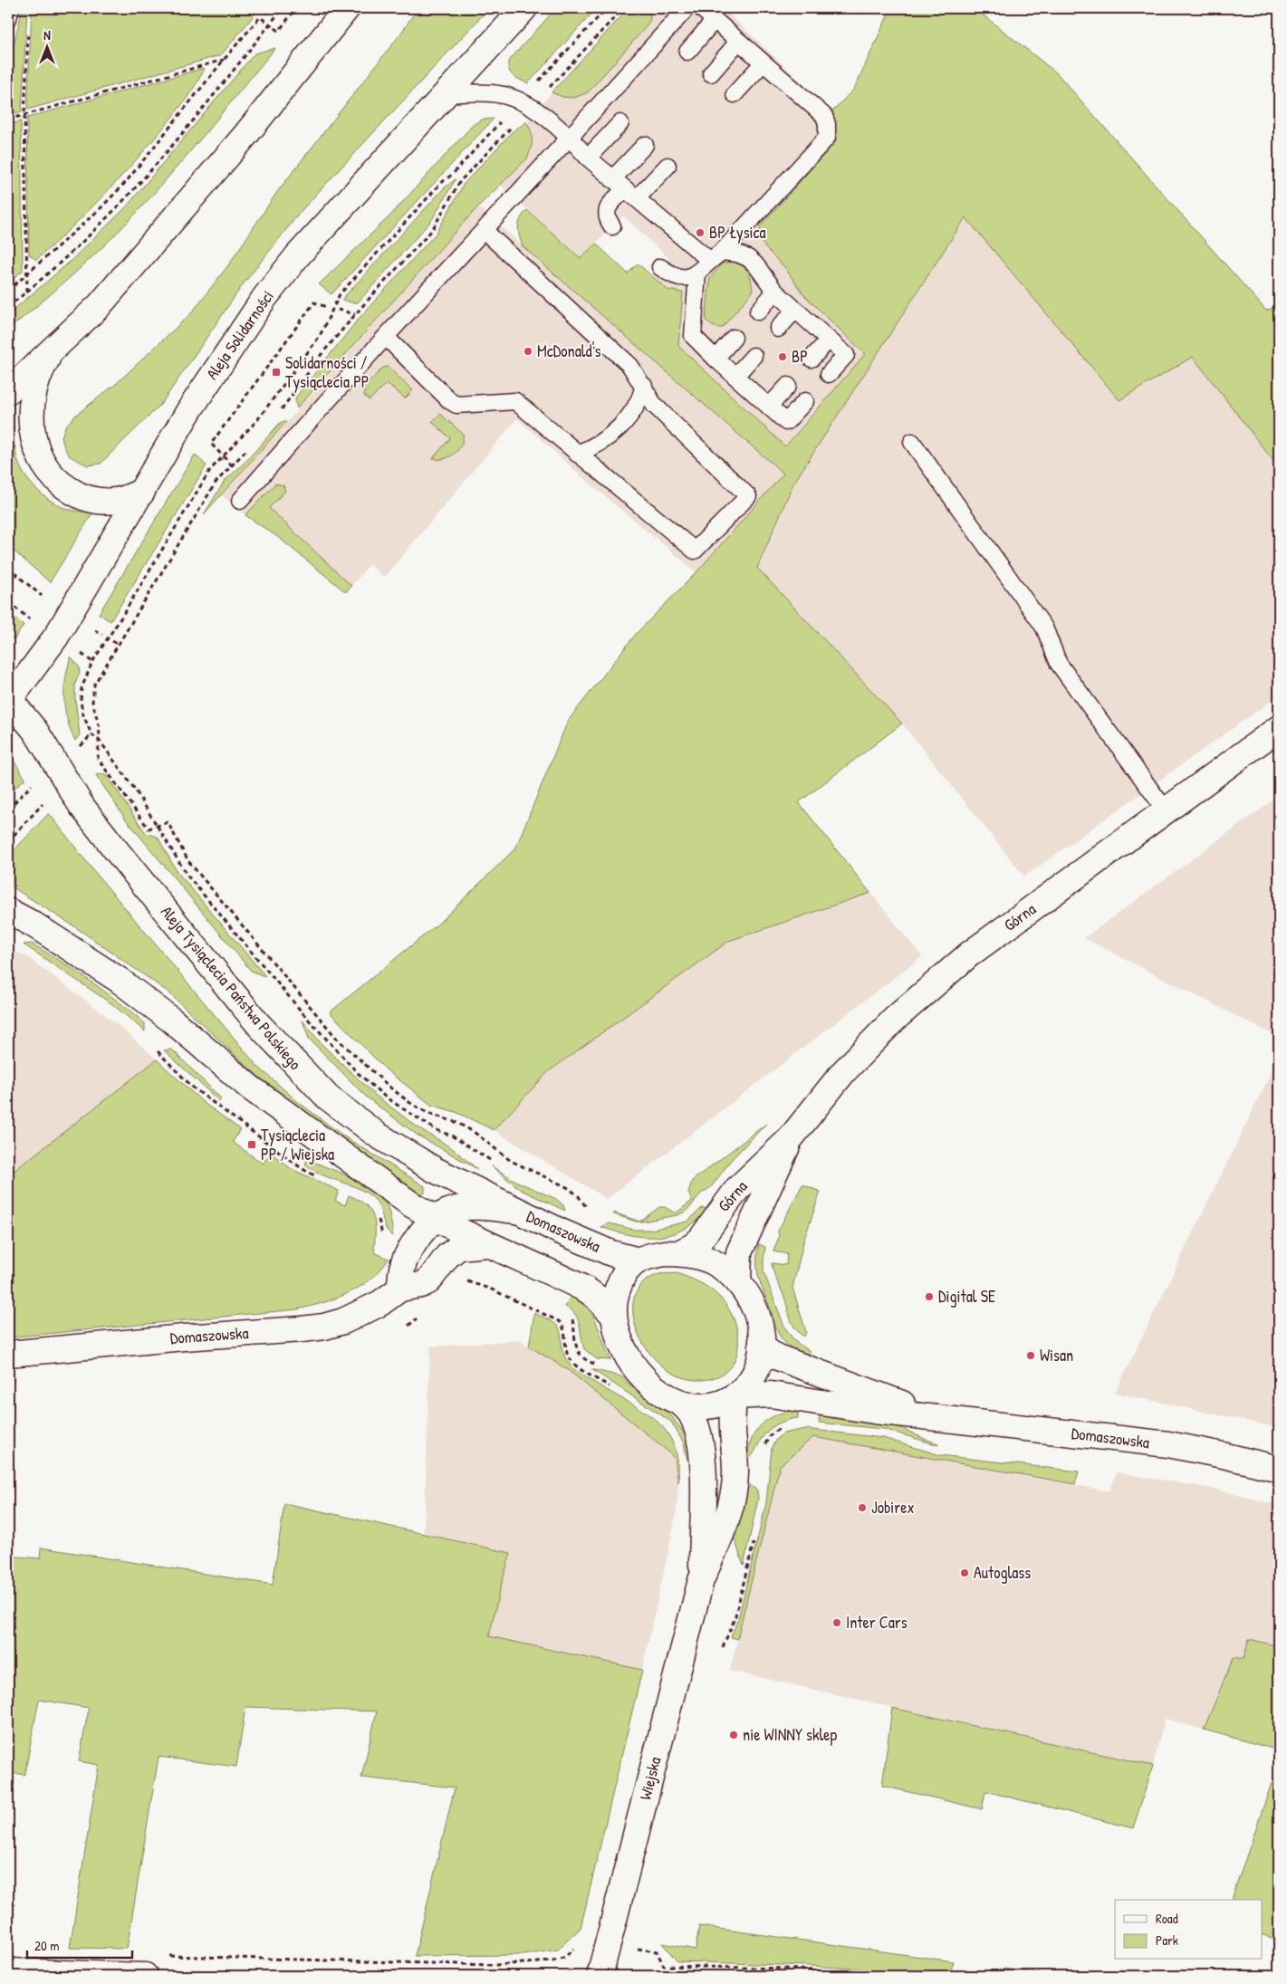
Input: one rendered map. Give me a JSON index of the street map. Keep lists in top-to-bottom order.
{
  "streets": {
    "street": [
      "Aleja Solidarności",
      "Górna",
      "Aleja Tysiąclecia Państwa Polskiego",
      "Domaszowska",
      "Wiejska"
    ]
  },
  "crossings": [
    ["Aleja Solidarności", "Aleja Tysiąclecia Państwa Polskiego"],
    ["Górna", "Domaszowska"],
    ["Górna", "Wiejska"],
    ["Aleja Tysiąclecia Państwa Polskiego", "Domaszowska"],
    ["Domaszowska", "Wiejska"]
  ],
  "places": {
    "other": [
      "BP Łysica",
      "McDonald's",
      "BP",
      "Digital SE",
      "Wisan",
      "Jobirex",
      "Autoglass",
      "Inter Cars",
      "nie WINNY sklep"
    ],
    "transit": ["Solidarności / Tysiąclecia PP", "Tysiąclecia PP / Wiejska"]
  },
  "legend": ["Road", "Park"],
  "scale_bar": "20 m",
  "north": "top"
}
